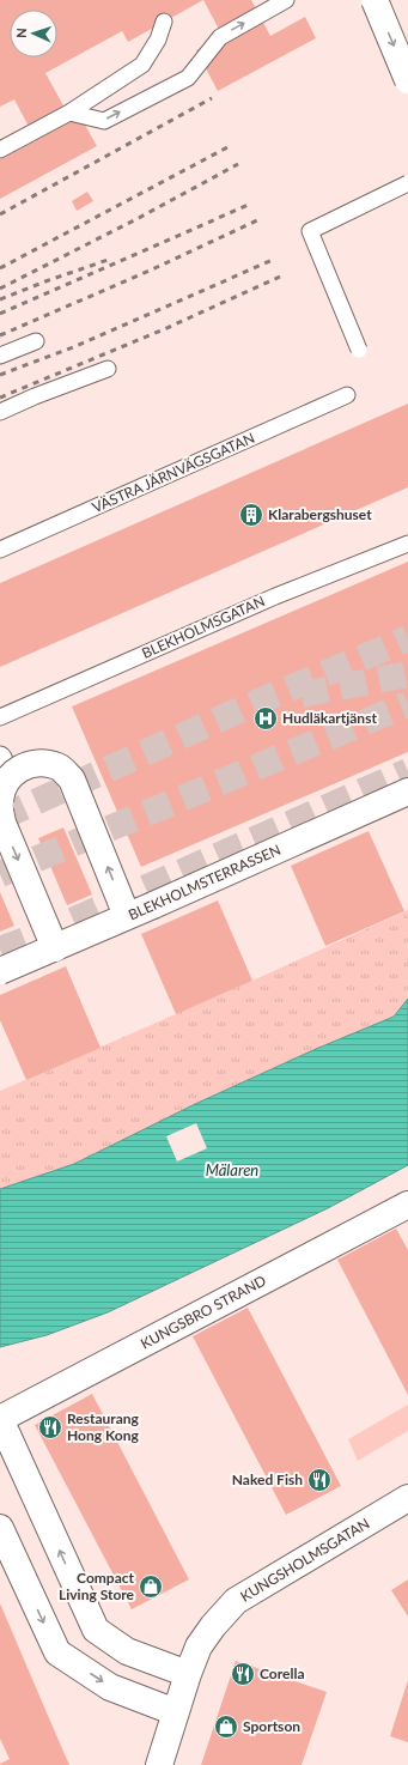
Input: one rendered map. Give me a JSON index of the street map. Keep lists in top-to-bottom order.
{
  "streets": {
    "street": ["BLEKHOLMSTERRASSEN", "KUNGSBRO STRAND", "KUNGSHOLMSGATAN"],
    "lane": ["VÄSTRA JÄRNVÄGSGATAN", "BLEKHOLMSGATAN"]
  },
  "water": ["Mälaren"],
  "places": {
    "building": ["Klarabergshuset"],
    "hospital": ["Hudläkartjänst"],
    "restaurant": ["Restaurang Hong Kong", "Naked Fish", "Corella"],
    "shop": ["Compact Living Store", "Sportson"]
  },
  "north": "left"
}
